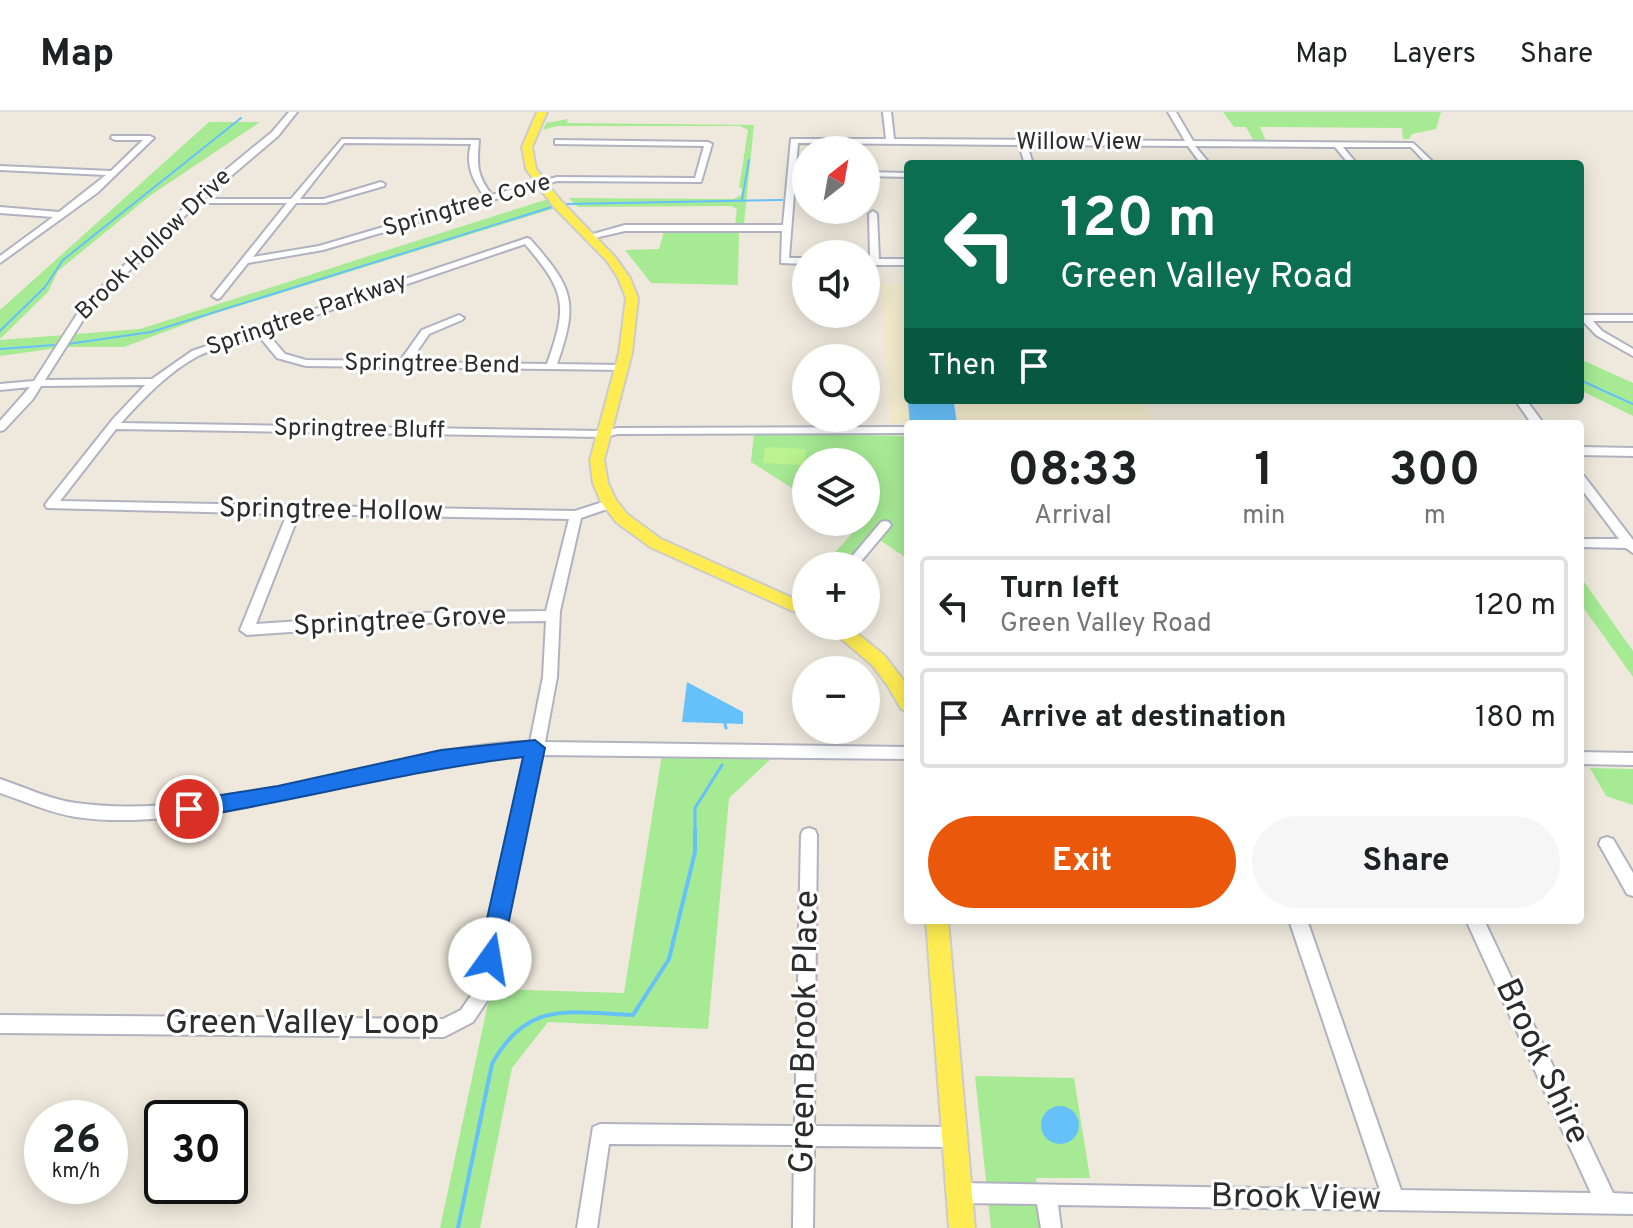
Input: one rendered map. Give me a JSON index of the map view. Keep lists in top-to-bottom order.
{
  "streets": {
    "street": [
      "Willow View",
      "Springtree Cove",
      "Brook Hollow Drive",
      "Springtree Parkway",
      "Springtree Bend",
      "Springtree Bluff",
      "Springtree Hollow",
      "Springtree Grove",
      "Green Valley Loop",
      "Green Brook Place",
      "Brook Shire",
      "Brook View"
    ]
  },
  "crossings": [
    ["Springtree Parkway", "Springtree Bend"],
    ["Springtree Parkway", "Springtree Bluff"],
    ["Springtree Parkway", "Springtree Hollow"],
    ["Springtree Hollow", "Springtree Grove"],
    ["Springtree Hollow", "Green Valley Loop"],
    ["Springtree Grove", "Green Valley Loop"],
    ["Brook Shire", "Brook View"]
  ],
  "north": "top right",
  "page": {
    "header": "Map",
    "nav": ["Map", "Layers", "Share"],
    "map_buttons": ["+", "−"],
    "turn": ["120 m", "Green Valley Road"],
    "then": "Then",
    "eta": [
      "08:33",
      "Arrival",
      "1",
      "min",
      "300",
      "m"
    ],
    "list": [
      {
        "name": "Turn left",
        "note": "Green Valley Road",
        "value": "120 m"
      },
      {
        "name": "Arrive at destination",
        "value": "180 m"
      }
    ],
    "buttons": ["Exit", "Share"],
    "speed": "26 km/h",
    "limit": "30"
  }
}
